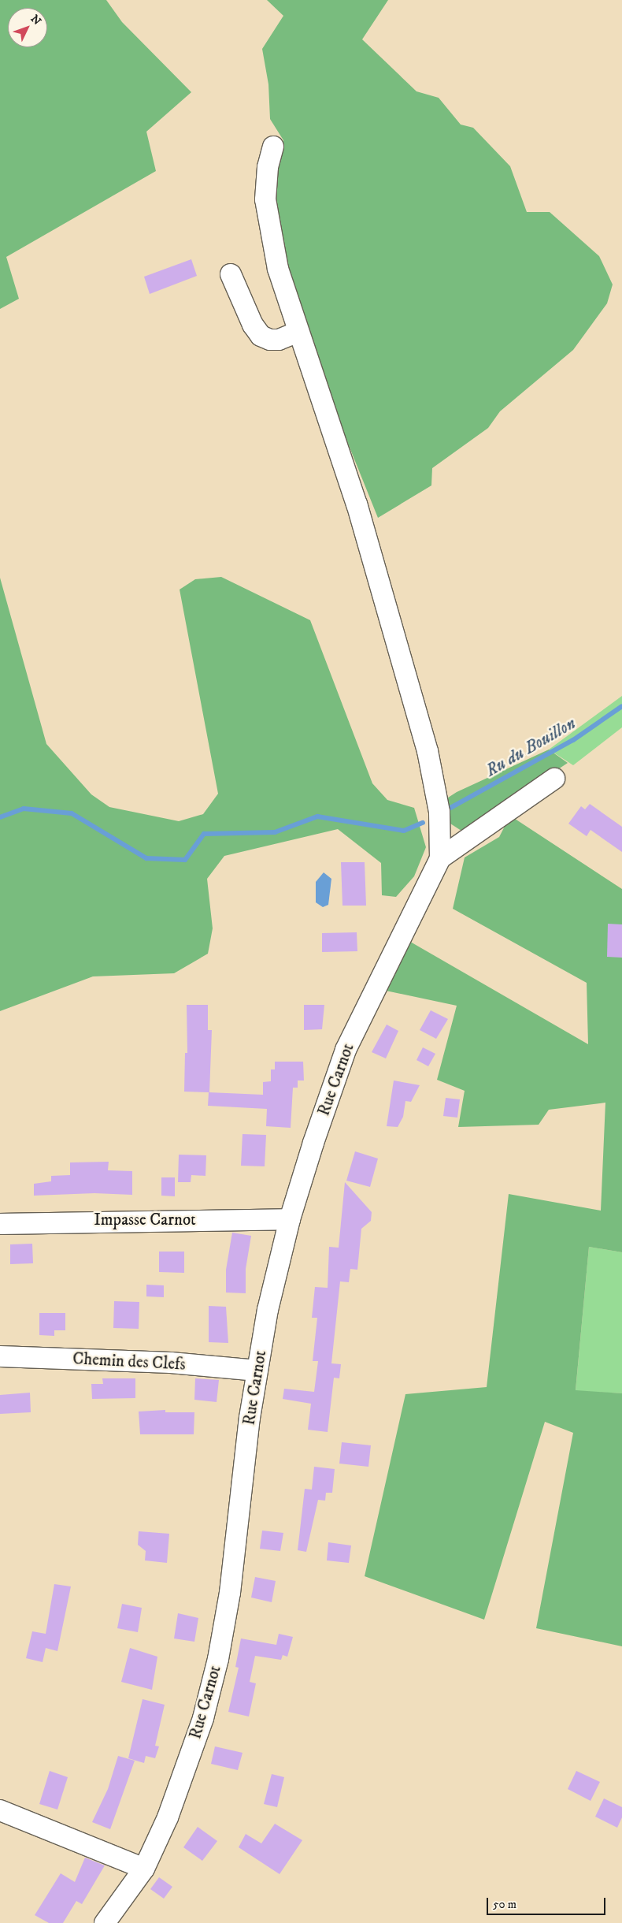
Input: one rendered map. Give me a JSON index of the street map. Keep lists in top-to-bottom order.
{
  "streets": {
    "street": ["Rue Carnot", "Impasse Carnot", "Chemin des Clefs"]
  },
  "crossings": [
    ["Rue Carnot", "Impasse Carnot"],
    ["Rue Carnot", "Chemin des Clefs"]
  ],
  "water": ["Ru du Bouillon"],
  "scale_bar": "50 m",
  "north": "top right"
}
